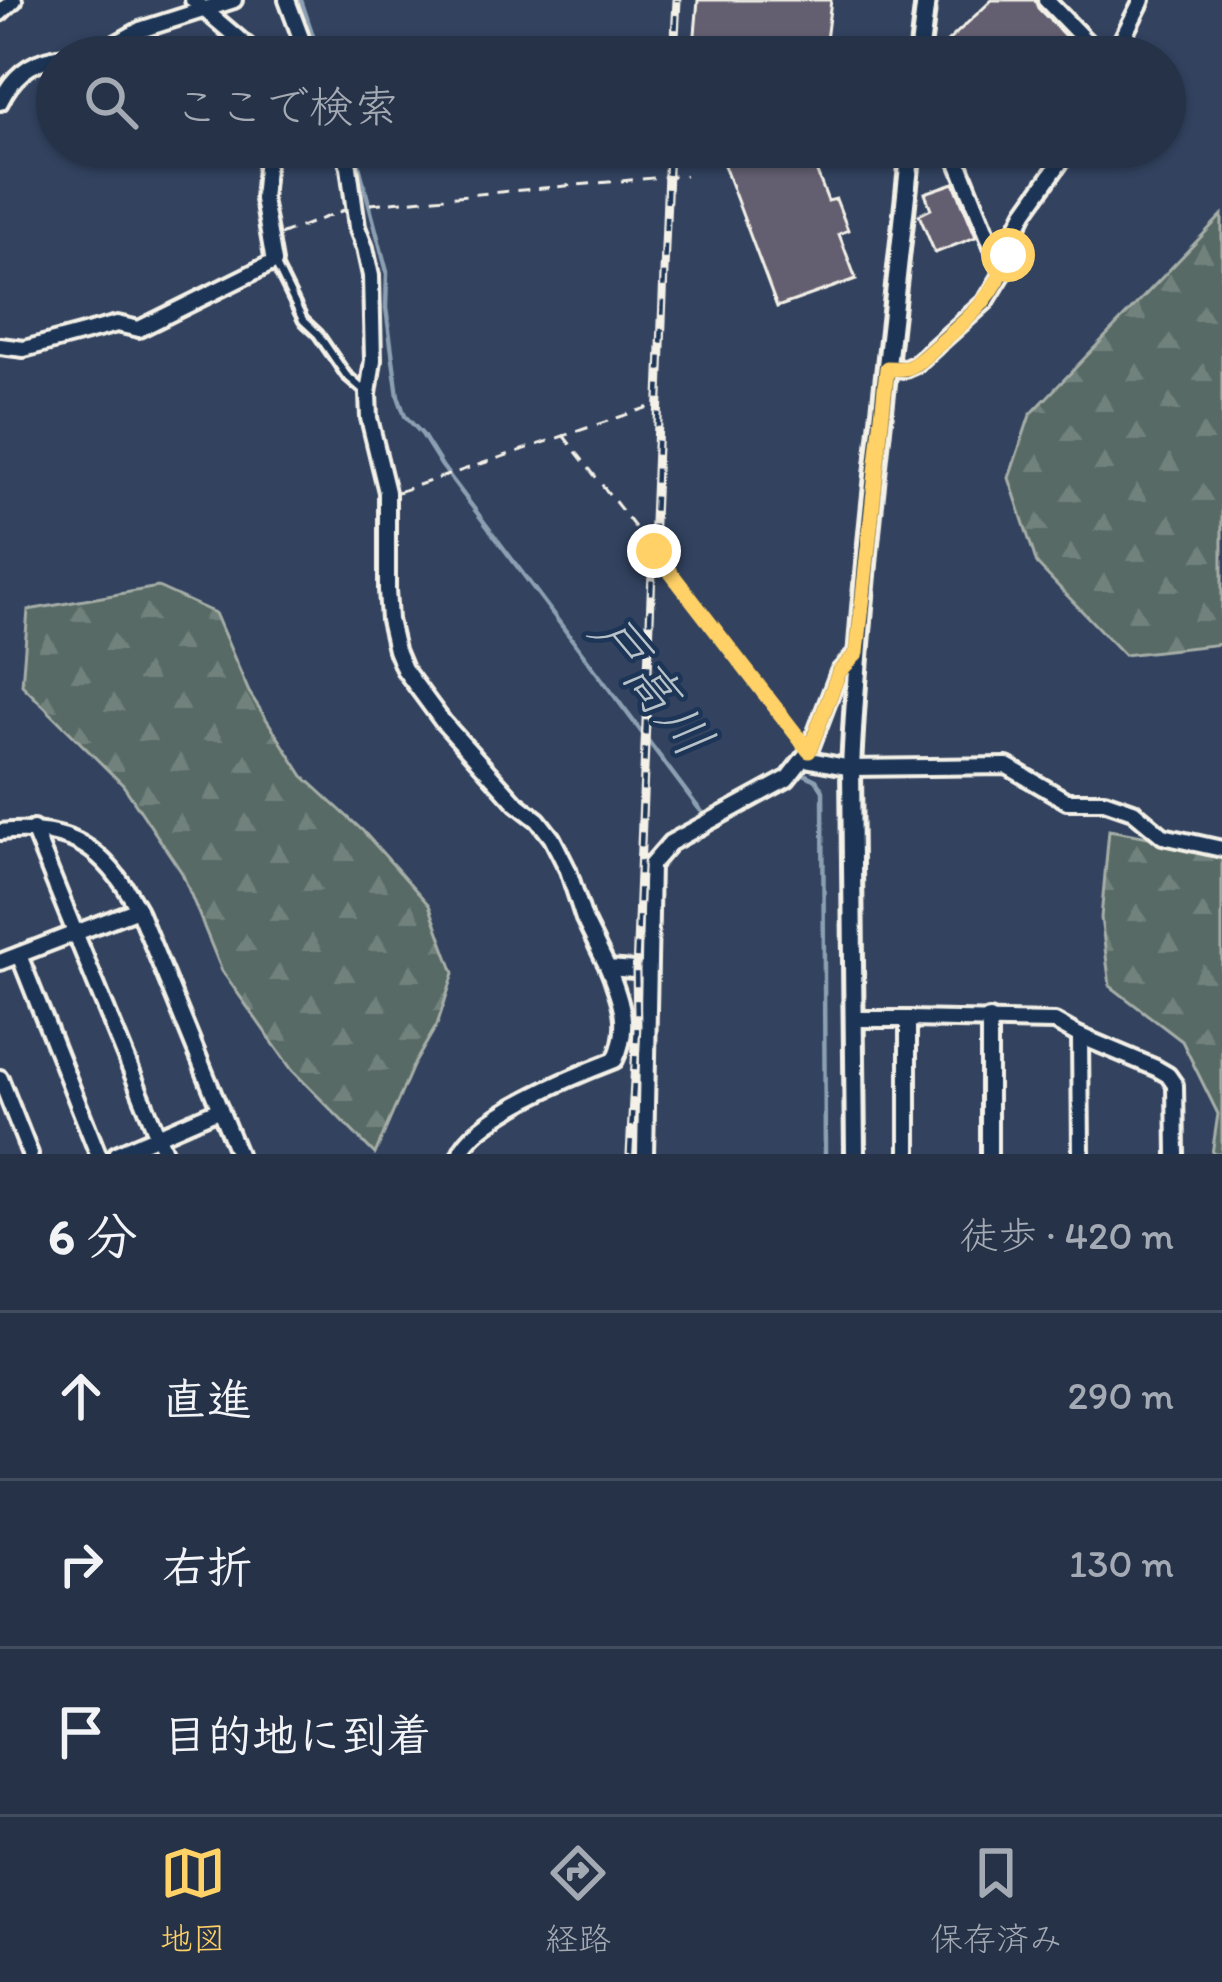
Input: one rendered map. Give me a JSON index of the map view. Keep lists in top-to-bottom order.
{
  "water": ["戸高川"],
  "page": {
    "search": "ここで検索",
    "heading": ["6 分", "徒歩 · 420 m"],
    "list": [
      ["直進", "290 m"],
      ["右折", "130 m"],
      "目的地に到着"
    ],
    "nav": ["地図", "経路", "保存済み"]
  }
}
